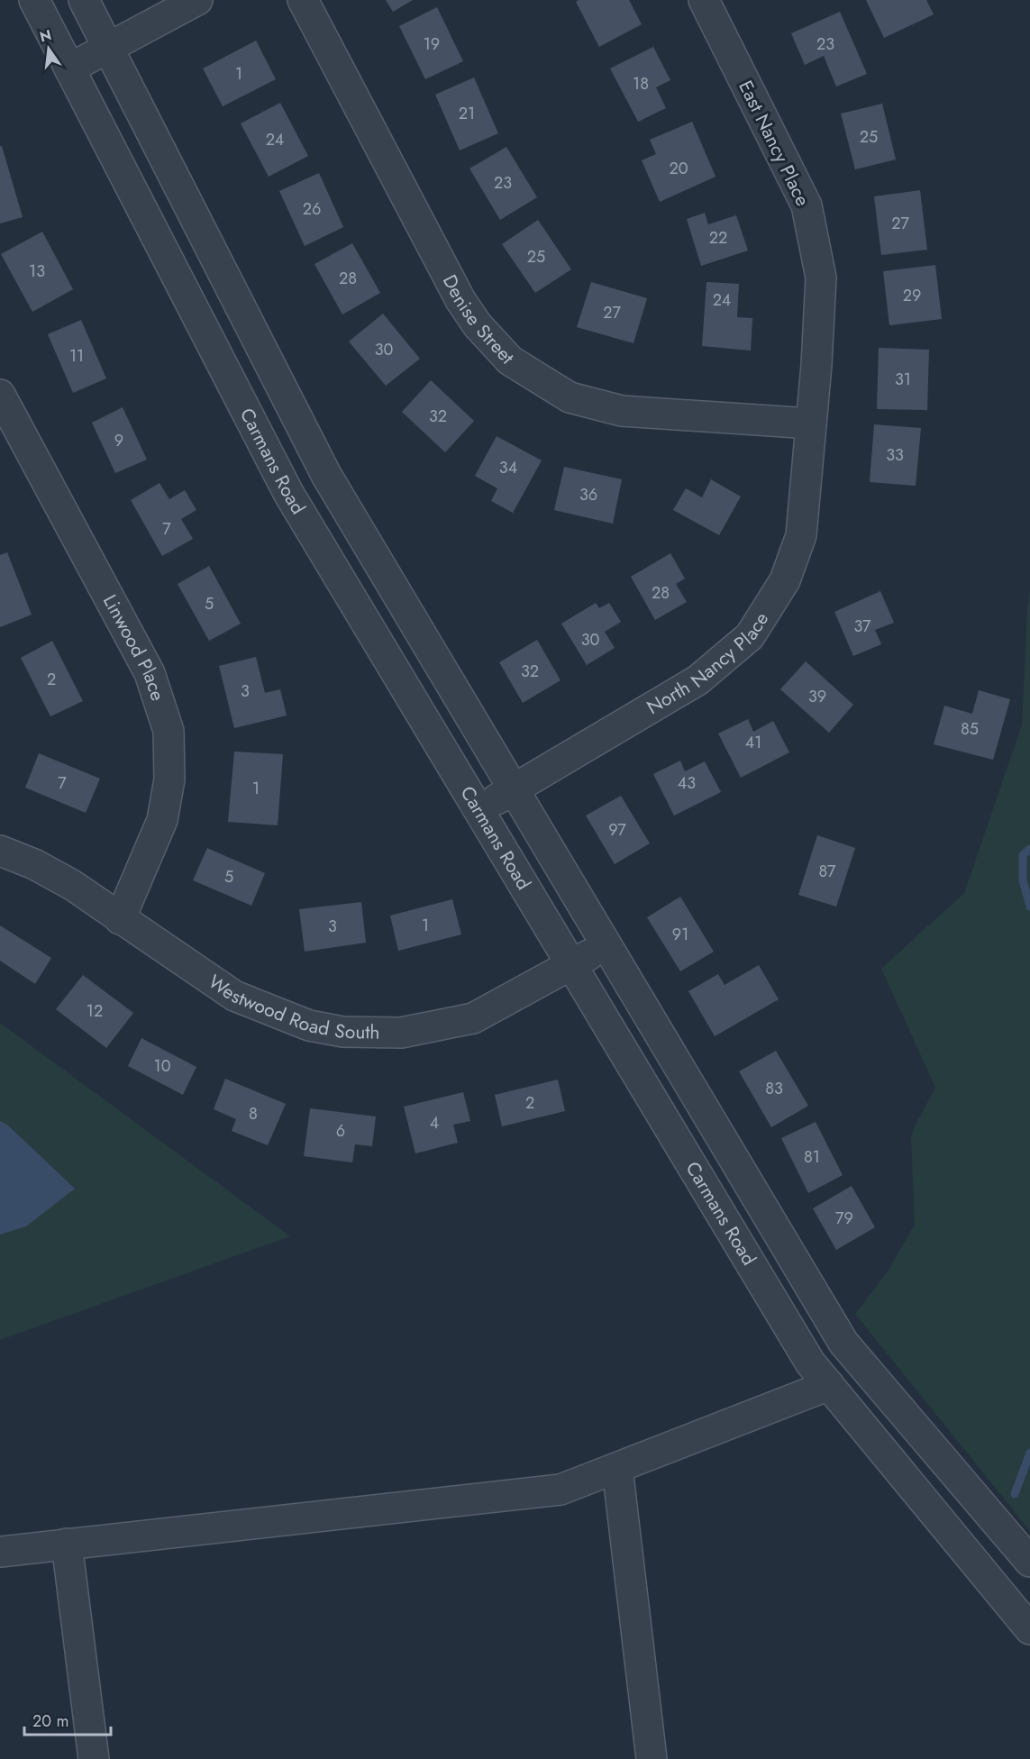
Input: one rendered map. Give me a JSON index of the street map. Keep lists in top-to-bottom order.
{
  "streets": {
    "street": [
      "East Nancy Place",
      "Denise Street",
      "Carmans Road",
      "Linwood Place",
      "North Nancy Place",
      "Westwood Road South"
    ]
  },
  "crossings": [
    ["East Nancy Place", "Denise Street"],
    ["East Nancy Place", "North Nancy Place"],
    ["Denise Street", "North Nancy Place"],
    ["Carmans Road", "North Nancy Place"],
    ["Carmans Road", "Westwood Road South"],
    ["Linwood Place", "Westwood Road South"]
  ],
  "house_numbers": [
    "19",
    "23",
    "1",
    "18",
    "21",
    "25",
    "24",
    "20",
    "23",
    "26",
    "27",
    "22",
    "25",
    "13",
    "28",
    "29",
    "24",
    "27",
    "30",
    "11",
    "31",
    "32",
    "9",
    "33",
    "34",
    "36",
    "7",
    "28",
    "5",
    "37",
    "30",
    "32",
    "2",
    "3",
    "39",
    "85",
    "41",
    "7",
    "43",
    "1",
    "97",
    "87",
    "5",
    "1",
    "3",
    "91",
    "12",
    "10",
    "83",
    "2",
    "8",
    "4",
    "6",
    "81",
    "79"
  ],
  "scale_bar": "20 m",
  "north": "top"
}
